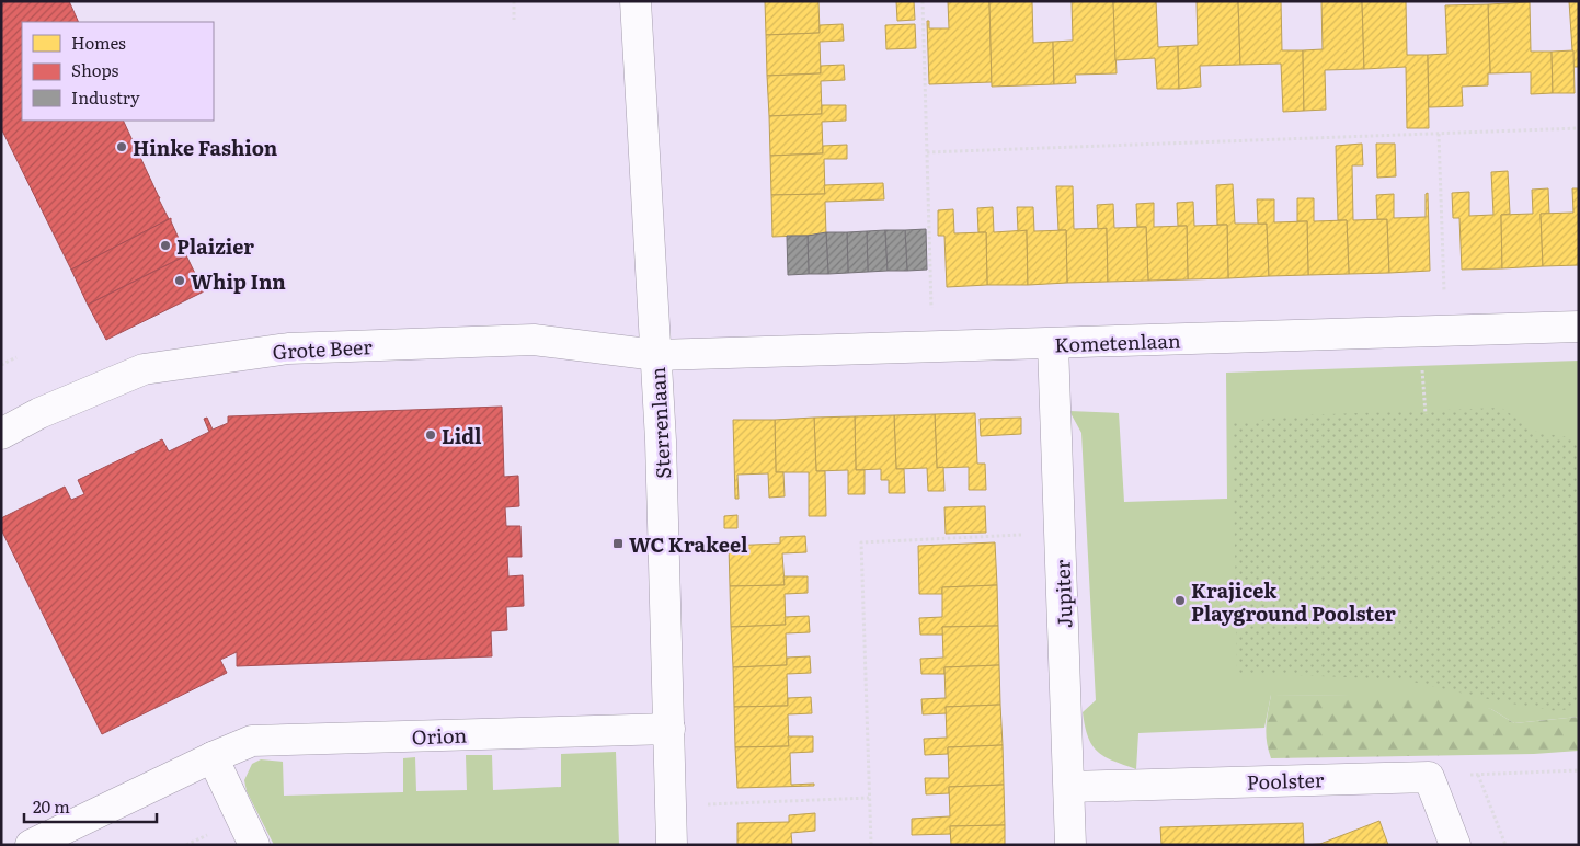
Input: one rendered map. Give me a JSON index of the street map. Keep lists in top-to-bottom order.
{
  "streets": {
    "street": [
      "Kometenlaan",
      "Grote Beer",
      "Sterrenlaan",
      "Jupiter",
      "Orion",
      "Poolster"
    ]
  },
  "crossings": [
    ["Kometenlaan", "Grote Beer"],
    ["Kometenlaan", "Sterrenlaan"],
    ["Kometenlaan", "Jupiter"],
    ["Grote Beer", "Sterrenlaan"],
    ["Sterrenlaan", "Orion"],
    ["Jupiter", "Poolster"]
  ],
  "places": {
    "other": [
      "Hinke Fashion",
      "Plaizier",
      "Whip Inn",
      "Lidl",
      "Krajicek Playground Poolster"
    ],
    "transit": ["WC Krakeel"]
  },
  "legend": ["Homes", "Shops", "Industry"],
  "scale_bar": "20 m"
}
